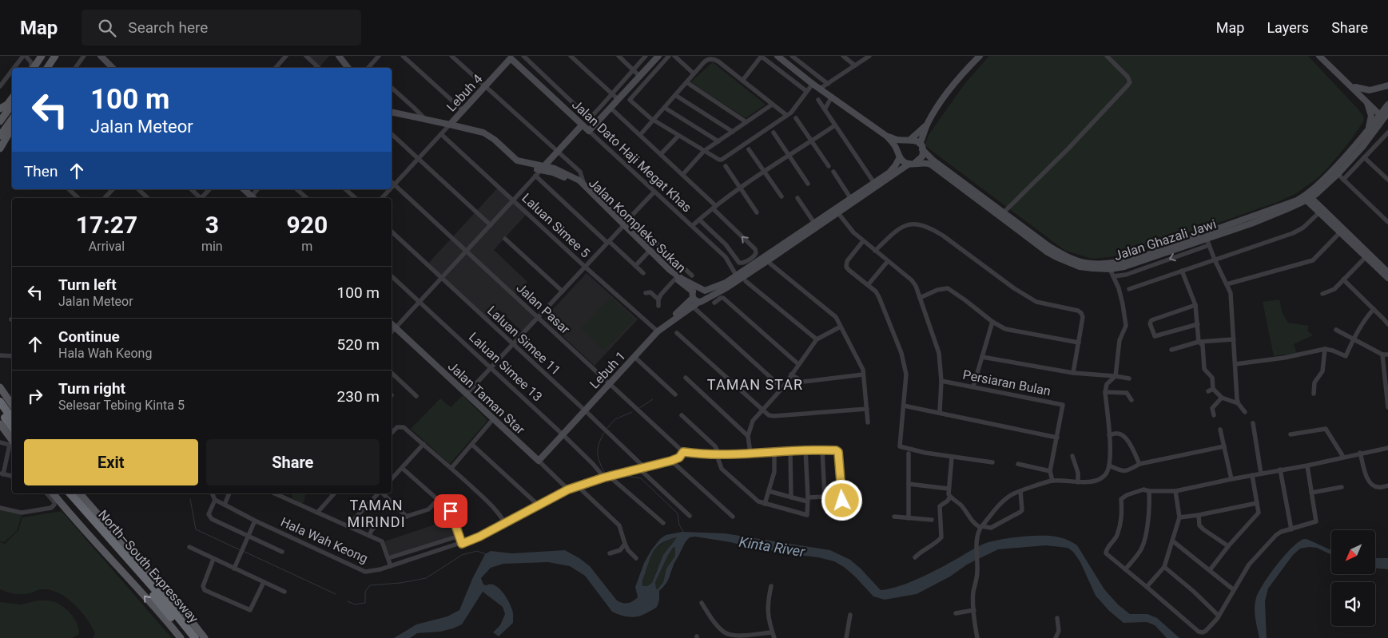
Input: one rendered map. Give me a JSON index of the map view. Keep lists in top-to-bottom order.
{
  "streets": {
    "highway": ["North–South Expressway"],
    "main road": [
      "Lebuh 4",
      "Jalan Dato Haji Megat Khas",
      "Jalan Kompleks Sukan",
      "Jalan Ghazali Jawi",
      "Lebuh 1",
      "Jalan Taman Star"
    ],
    "street": [
      "Laluan Simee 5",
      "Jalan Pasar",
      "Laluan Simee 11",
      "Laluan Simee 13",
      "Persiaran Bulan",
      "Hala Wah Keong"
    ]
  },
  "crossings": [
    ["Lebuh 4", "Jalan Dato Haji Megat Khas"],
    ["Lebuh 4", "Laluan Simee 5"],
    ["Lebuh 4", "Jalan Kompleks Sukan"],
    ["Lebuh 4", "Jalan Pasar"],
    ["Laluan Simee 5", "Lebuh 1"],
    ["Jalan Kompleks Sukan", "Lebuh 1"],
    ["Jalan Pasar", "Lebuh 1"],
    ["Laluan Simee 11", "Lebuh 1"],
    ["Laluan Simee 11", "Hala Wah Keong"],
    ["Laluan Simee 13", "Lebuh 1"],
    ["Laluan Simee 13", "Hala Wah Keong"],
    ["Lebuh 1", "Jalan Taman Star"],
    ["Jalan Taman Star", "Hala Wah Keong"]
  ],
  "districts": ["TAMAN STAR", "TAMAN MIRINDI"],
  "water": ["Kinta River"],
  "north": "bottom left",
  "page": {
    "header": "Map",
    "search": "Search here",
    "nav": ["Map", "Layers", "Share"],
    "turn": ["100 m", "Jalan Meteor"],
    "then": "Then",
    "eta": [
      "17:27",
      "Arrival",
      "3",
      "min",
      "920",
      "m"
    ],
    "list": [
      {
        "name": "Turn left",
        "note": "Jalan Meteor",
        "value": "100 m"
      },
      {
        "name": "Continue",
        "note": "Hala Wah Keong",
        "value": "520 m"
      },
      {
        "name": "Turn right",
        "note": "Selesar Tebing Kinta 5",
        "value": "230 m"
      }
    ],
    "buttons": ["Exit", "Share"]
  }
}
